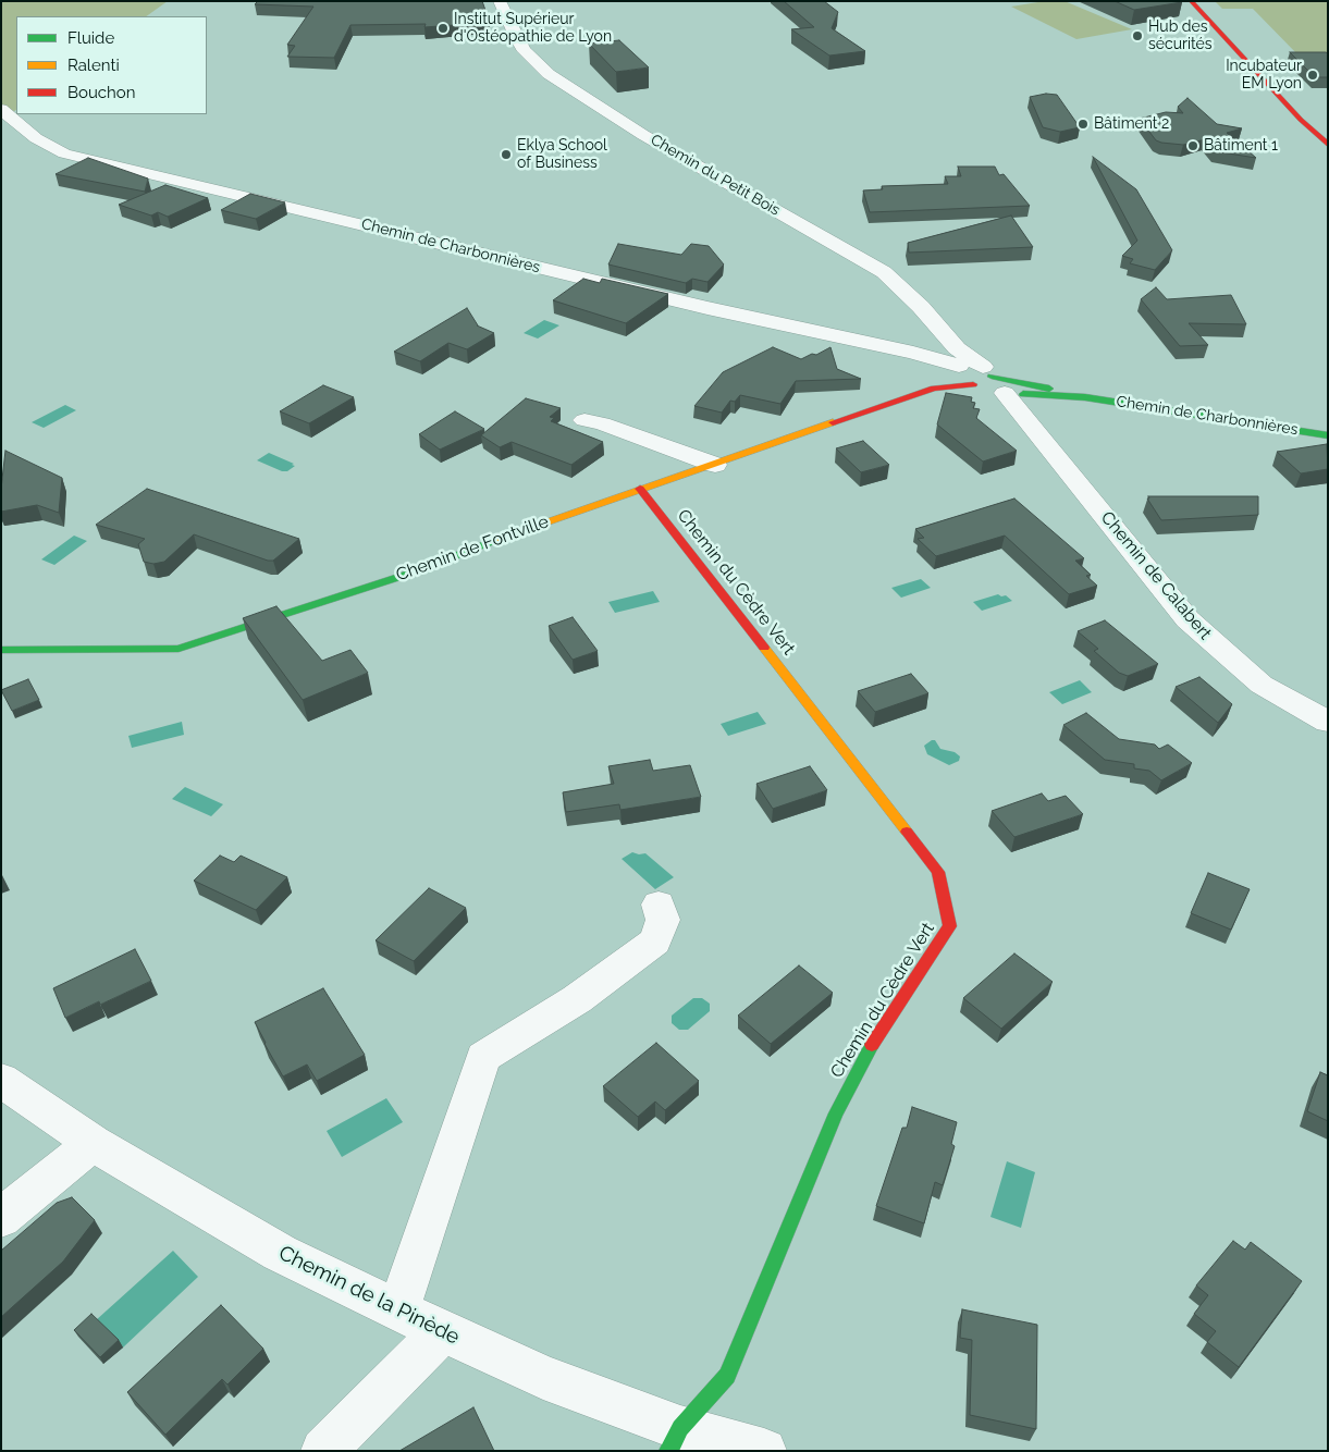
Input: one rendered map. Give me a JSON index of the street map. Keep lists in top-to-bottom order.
{
  "streets": {
    "street": [
      "Chemin du Petit Bois",
      "Chemin de Charbonnières",
      "Chemin de Fontville",
      "Chemin de Calabert",
      "Chemin du Cèdre Vert",
      "Chemin de la Pinède"
    ]
  },
  "crossings": [
    ["Chemin du Petit Bois", "Chemin de Charbonnières"],
    ["Chemin du Petit Bois", "Chemin de Fontville"],
    ["Chemin du Petit Bois", "Chemin de Calabert"],
    ["Chemin de Charbonnières", "Chemin de Fontville"],
    ["Chemin de Charbonnières", "Chemin de Calabert"],
    ["Chemin de Fontville", "Chemin de Calabert"],
    ["Chemin de Fontville", "Chemin du Cèdre Vert"],
    ["Chemin du Cèdre Vert", "Chemin de la Pinède"]
  ],
  "places": [
    "Institut Supérieur d'Ostéopathie de Lyon",
    "Hub des sécurités",
    "Incubateur EM Lyon",
    "Bâtiment 2",
    "Bâtiment 1",
    "Eklya School of Business"
  ],
  "legend": ["Fluide", "Ralenti", "Bouchon"]
}
